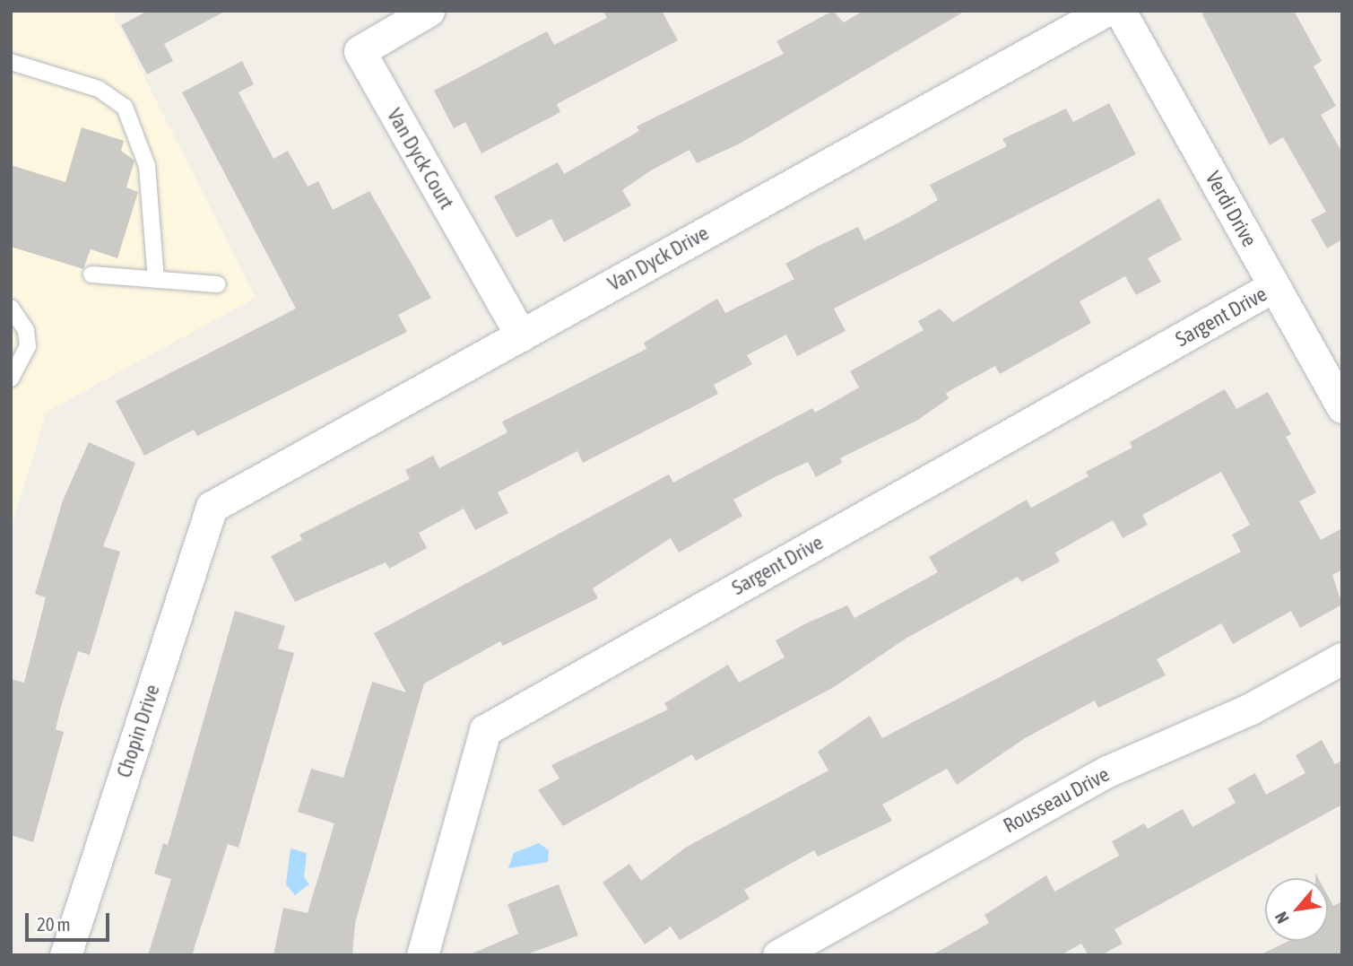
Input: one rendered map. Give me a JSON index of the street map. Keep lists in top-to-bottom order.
{
  "streets": {
    "street": [
      "Van Dyck Court",
      "Verdi Drive",
      "Van Dyck Drive",
      "Sargent Drive",
      "Chopin Drive",
      "Rousseau Drive"
    ]
  },
  "crossings": [
    ["Van Dyck Court", "Van Dyck Drive"],
    ["Verdi Drive", "Sargent Drive"],
    ["Van Dyck Drive", "Chopin Drive"]
  ],
  "scale_bar": "20 m",
  "north": "bottom left"
}
